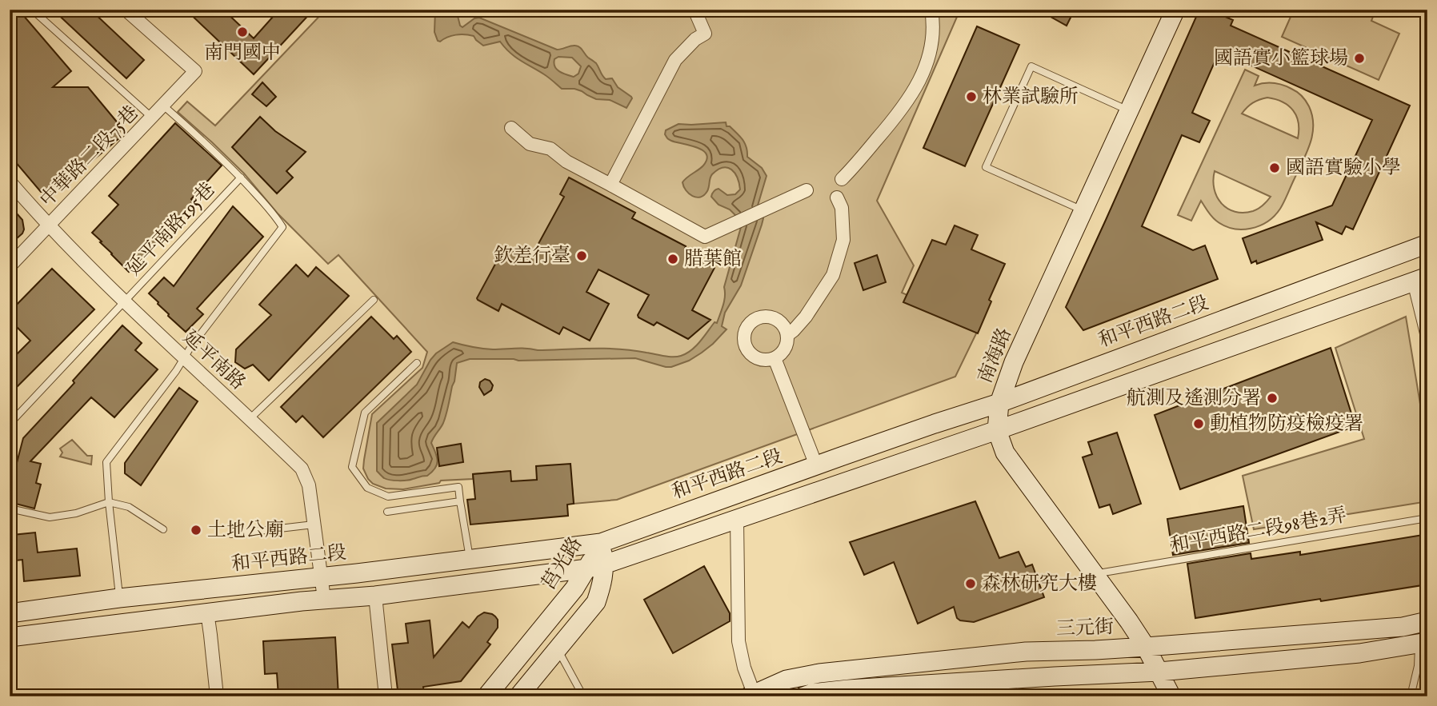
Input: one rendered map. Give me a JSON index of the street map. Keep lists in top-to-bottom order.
{
  "streets": {
    "main road": [
      "和平西路二段",
      "南海路",
      "莒光路",
      "三元街"
    ],
    "street": ["中華路二段75巷", "延平南路"],
    "lane": ["延平南路195巷", "和平西路二段98巷2弄"]
  },
  "crossings": [
    ["中華路二段75巷", "延平南路"],
    ["延平南路195巷", "延平南路"],
    ["和平西路二段", "南海路"],
    ["和平西路二段", "延平南路"],
    ["和平西路二段", "莒光路"],
    ["南海路", "和平西路二段98巷2弄"],
    ["南海路", "三元街"]
  ],
  "places": [
    "南門國中",
    "國語實小籃球場",
    "林業試驗所",
    "國語實驗小學",
    "欽差行臺",
    "腊葉館",
    "航測及遙測分署",
    "動植物防疫檢疫署",
    "土地公廟",
    "森林研究大樓"
  ]
}
